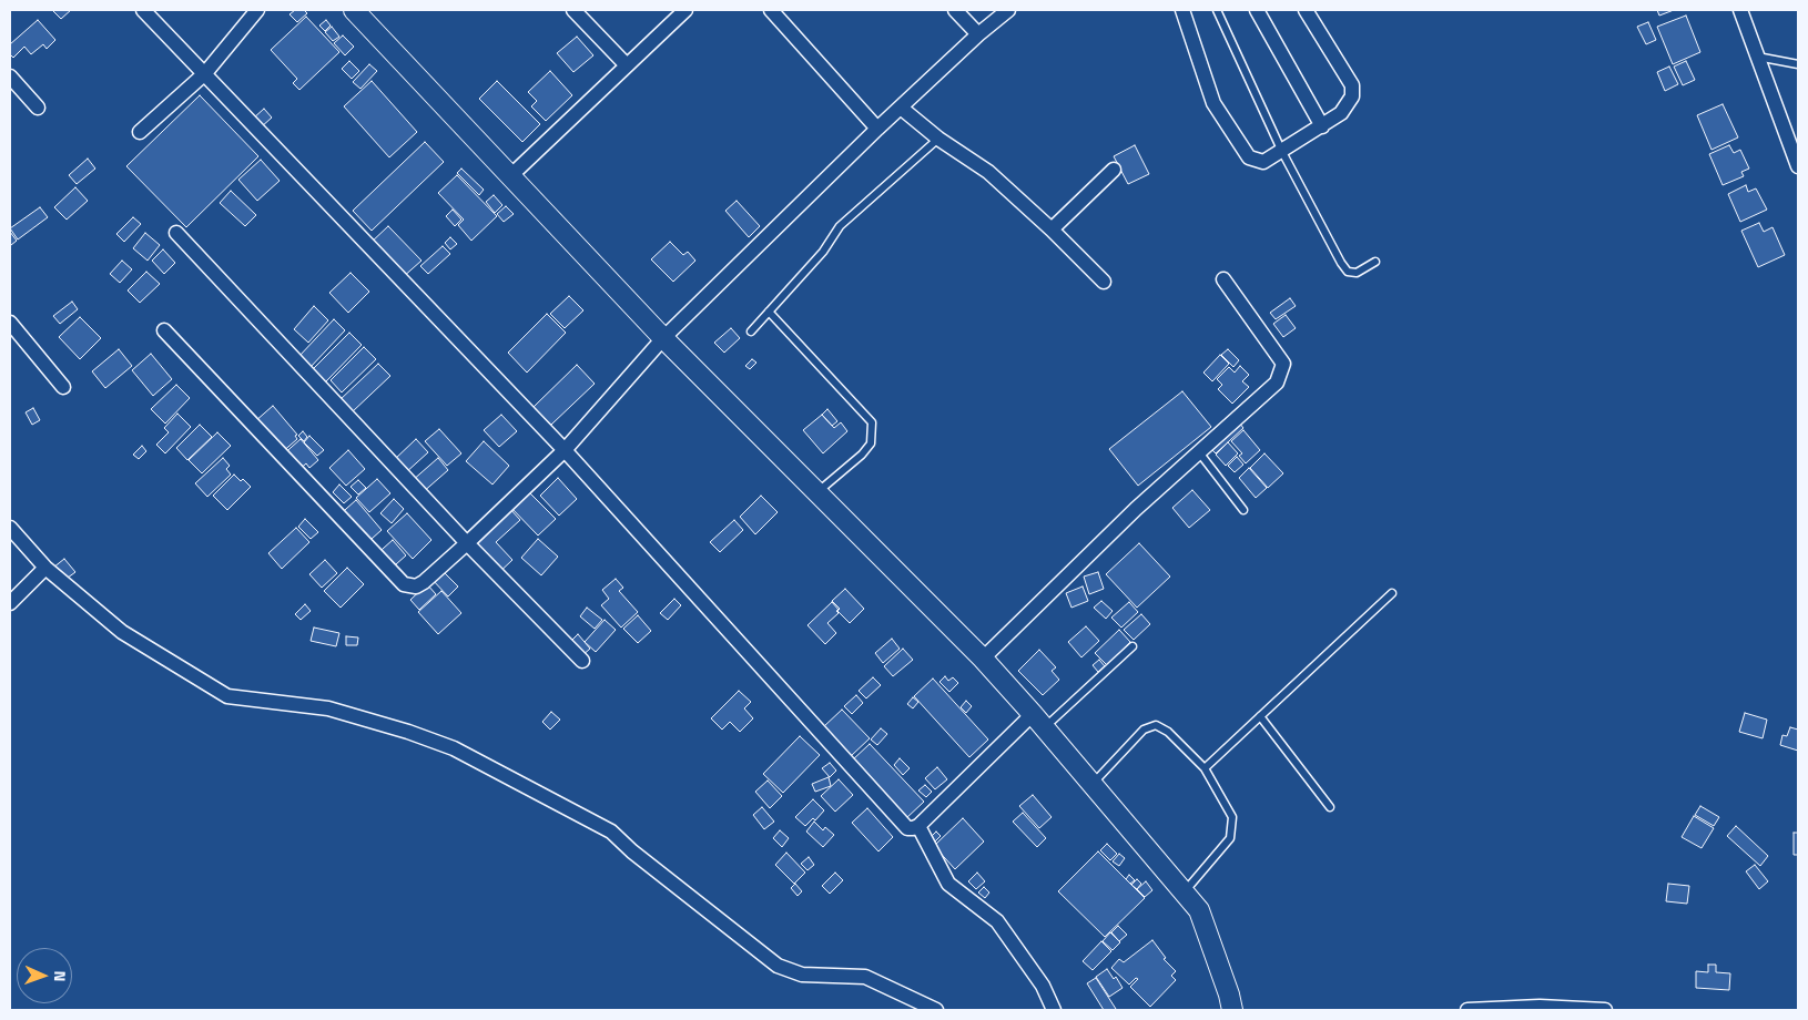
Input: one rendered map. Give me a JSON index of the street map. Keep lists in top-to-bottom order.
{
  "north": "right"
}
